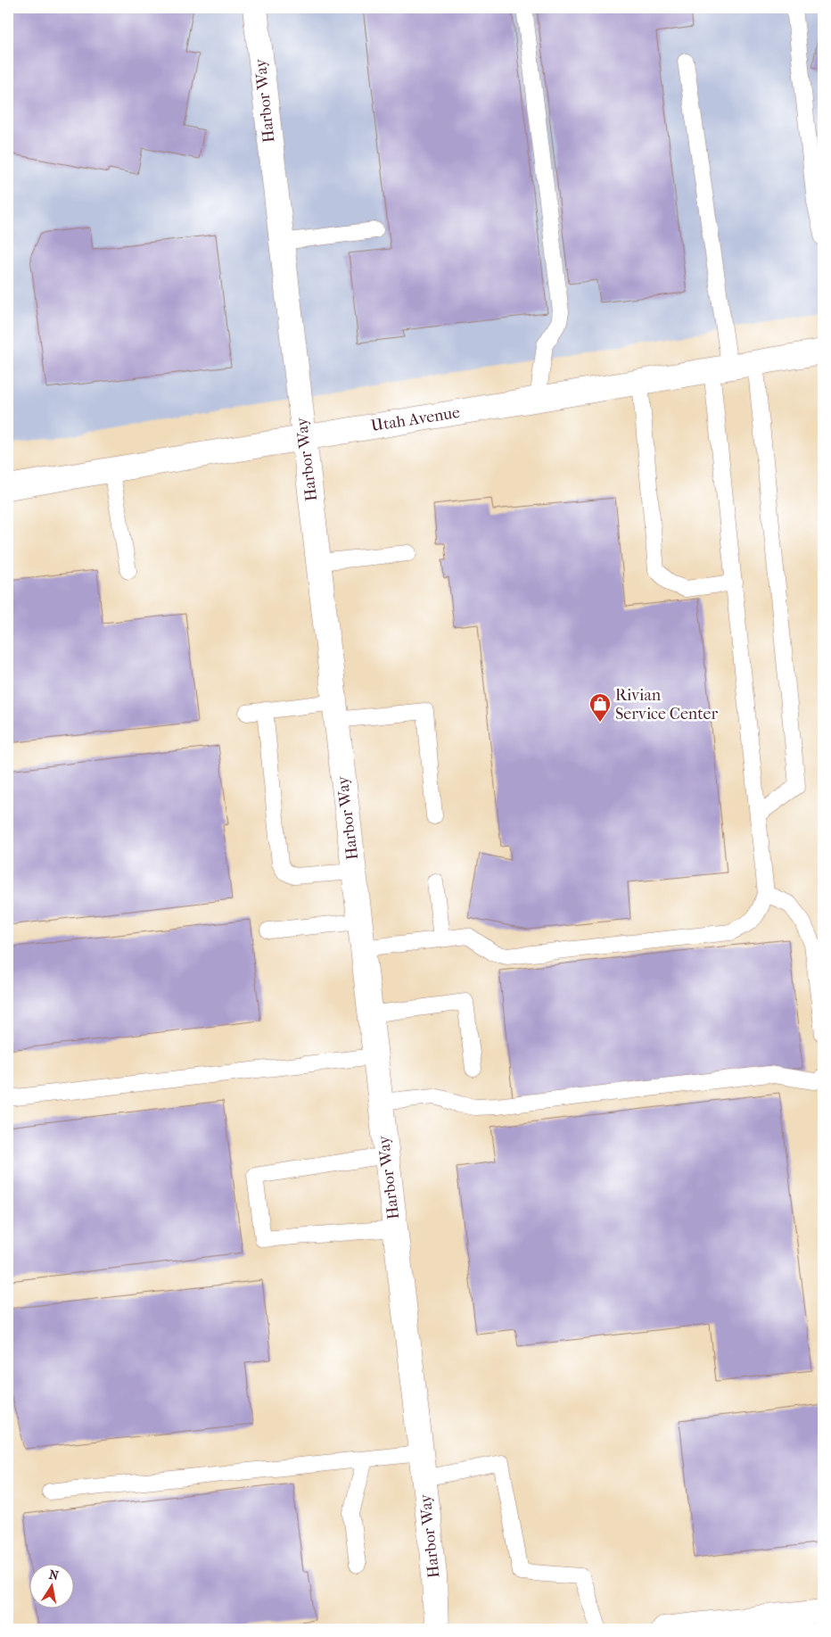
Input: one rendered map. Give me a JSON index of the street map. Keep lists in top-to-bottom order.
{
  "streets": {
    "street": ["Harbor Way", "Utah Avenue"]
  },
  "crossings": [
    ["Harbor Way", "Utah Avenue"]
  ],
  "places": {
    "shop": ["Rivian Service Center"]
  },
  "north": "top"
}
